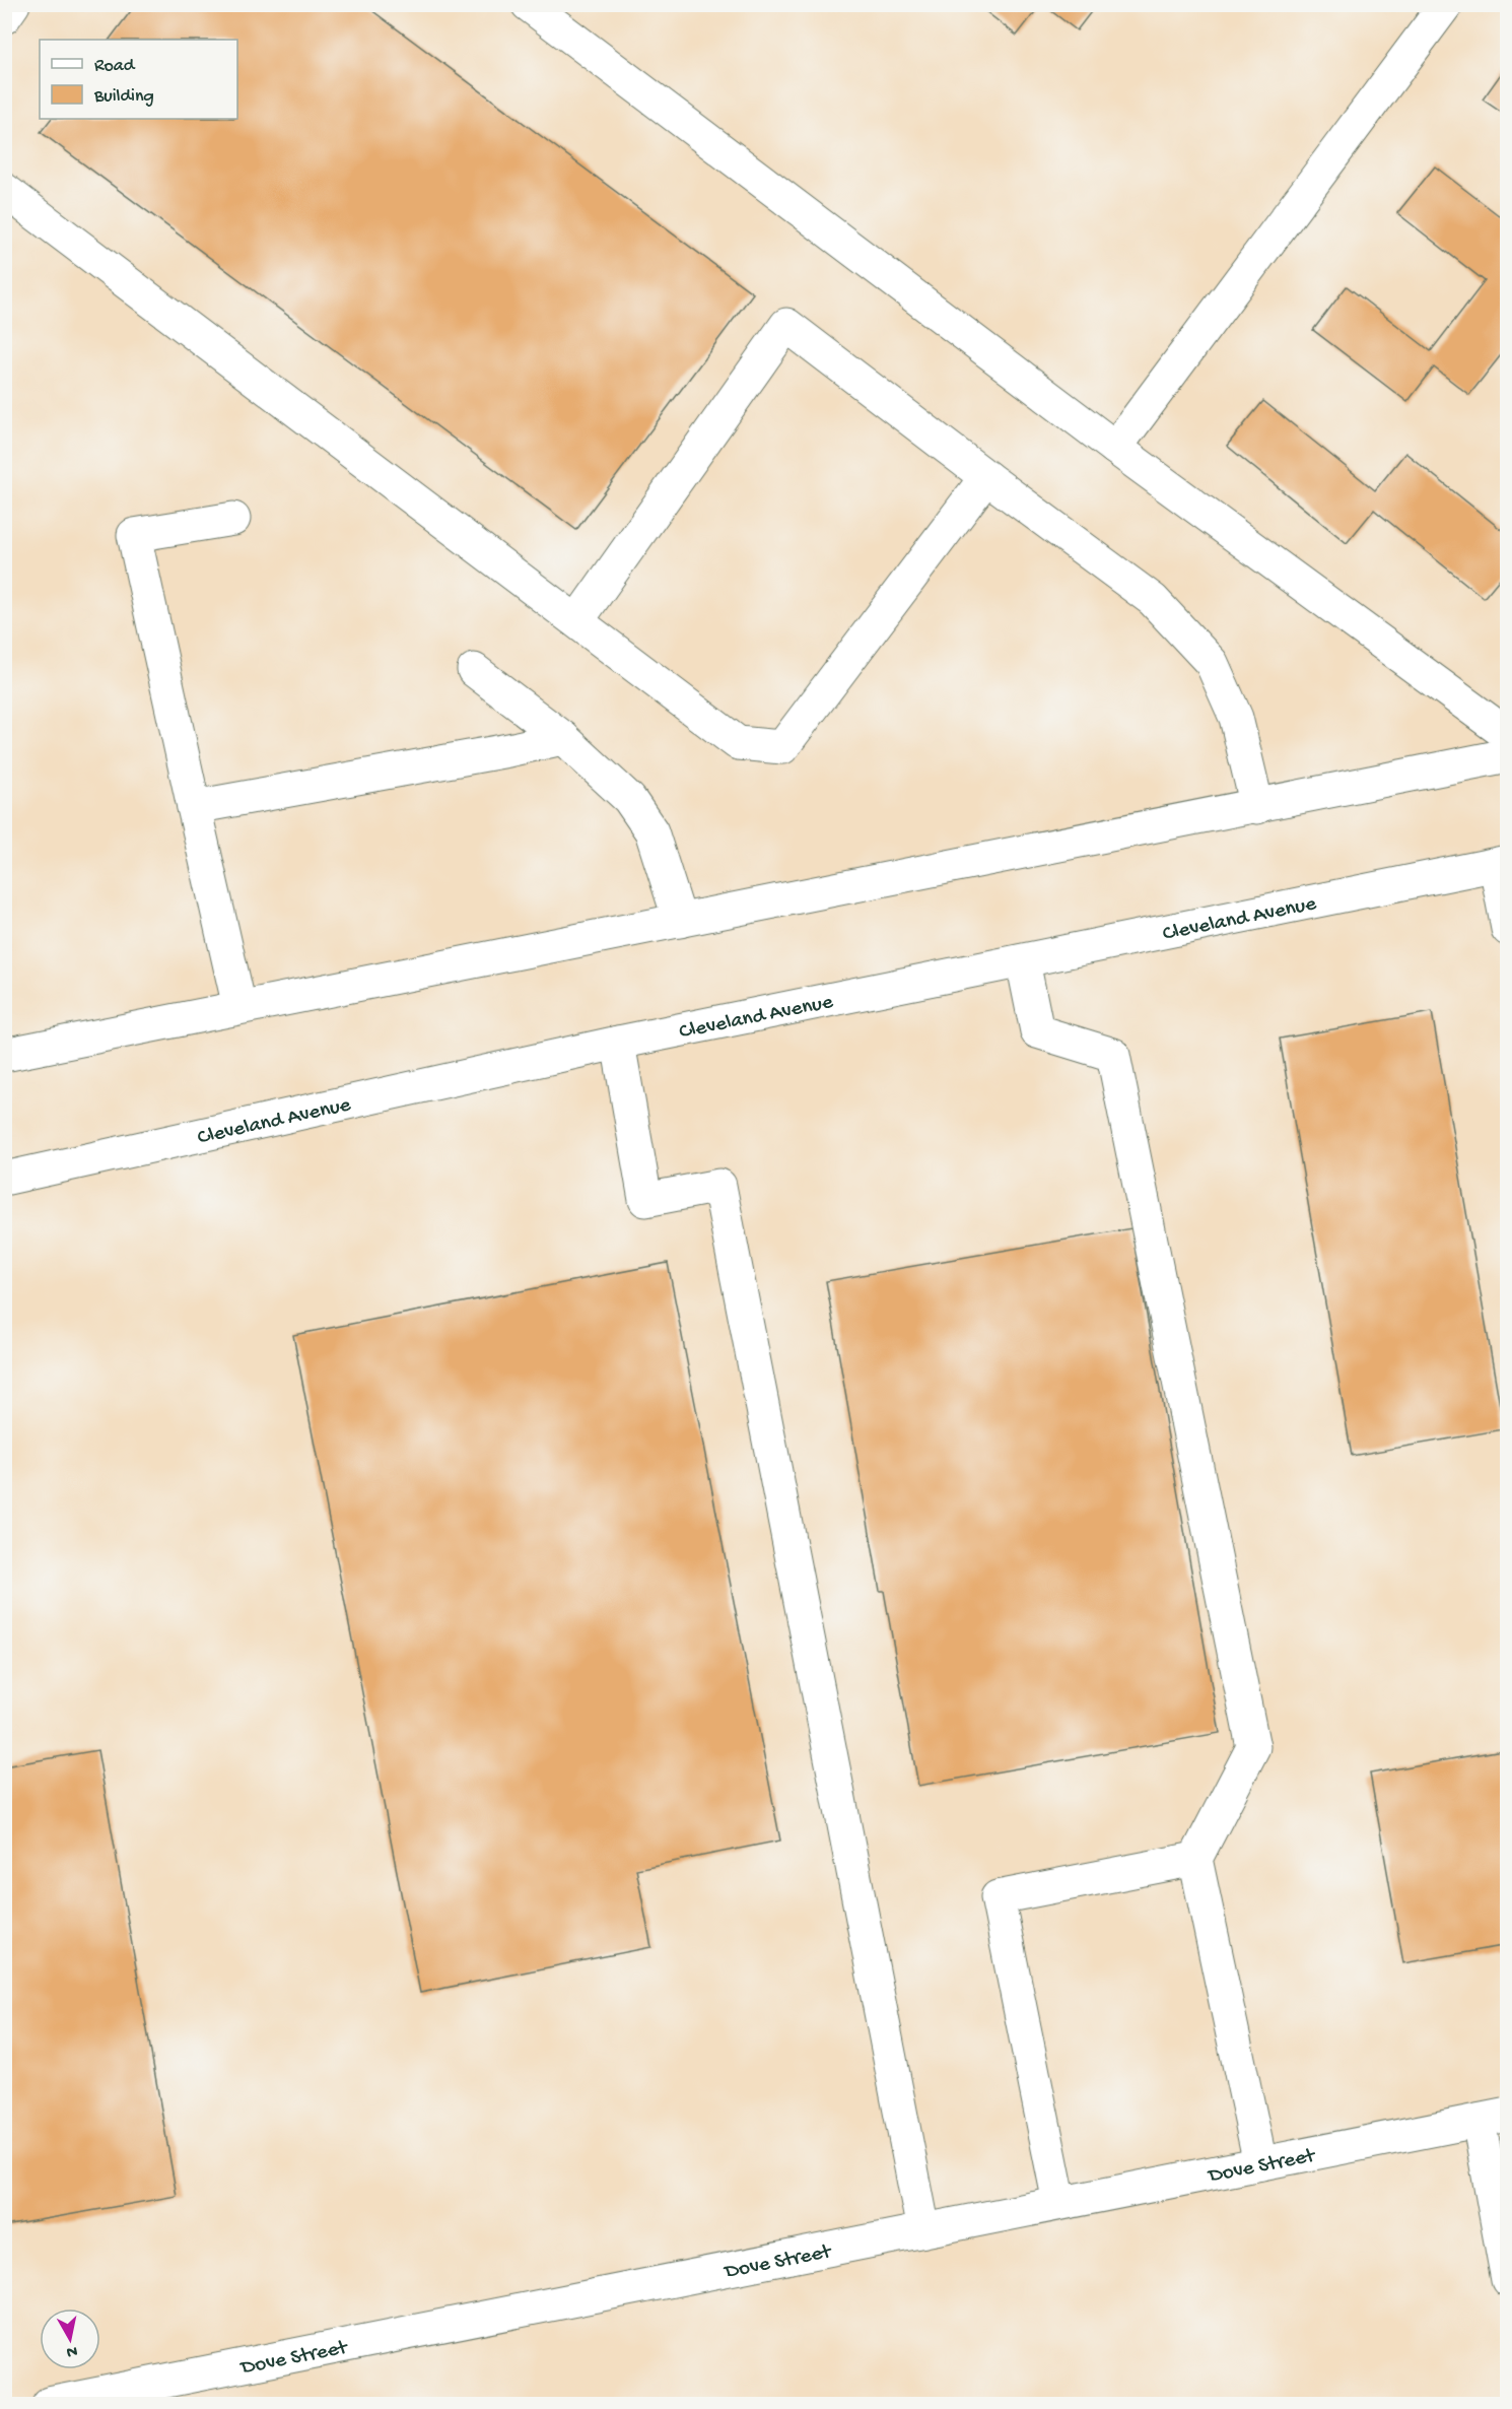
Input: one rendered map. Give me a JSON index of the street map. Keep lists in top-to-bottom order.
{
  "streets": {
    "street": ["Cleveland Avenue", "Dove Street"]
  },
  "legend": ["Road", "Building"],
  "north": "bottom"
}
